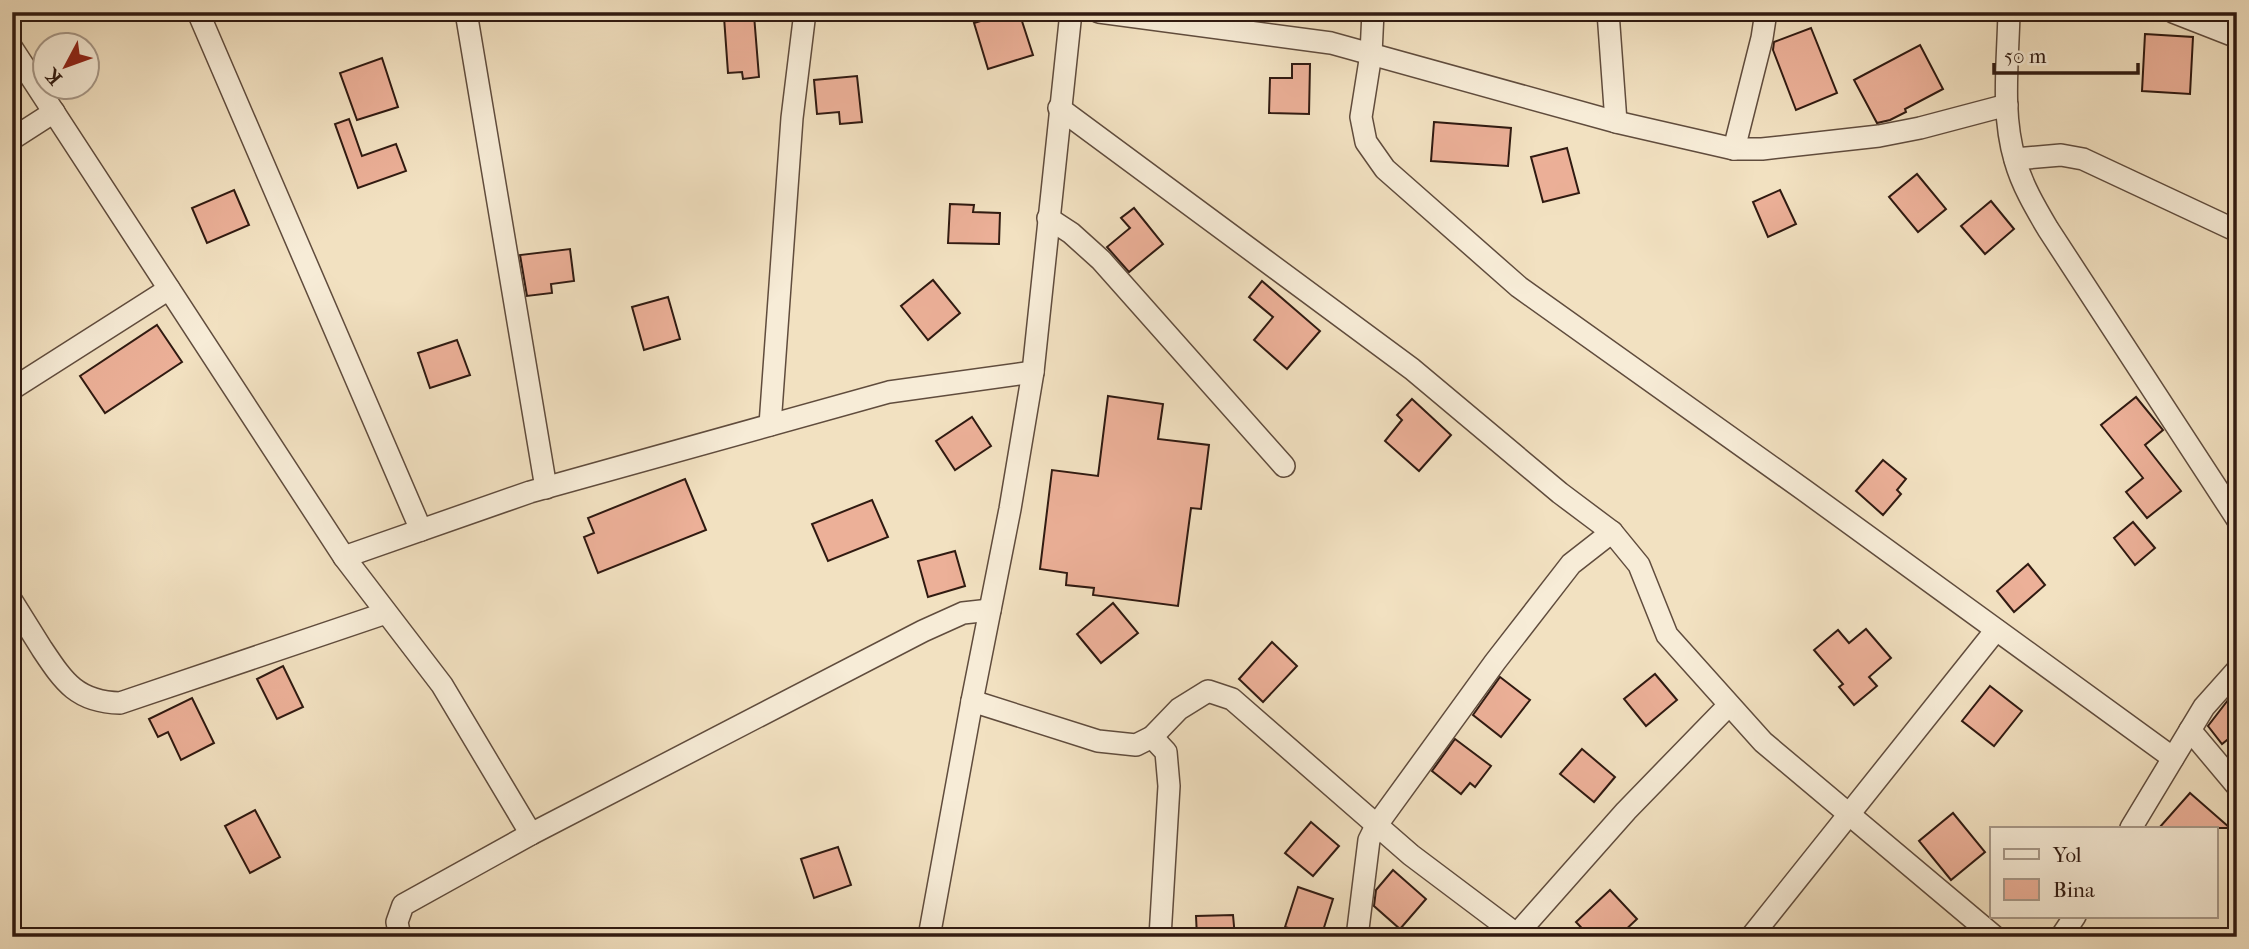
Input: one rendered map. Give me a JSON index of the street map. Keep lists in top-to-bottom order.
{
  "legend": ["Yol", "Bina"],
  "scale_bar": "50 m",
  "north": "bottom left"
}
